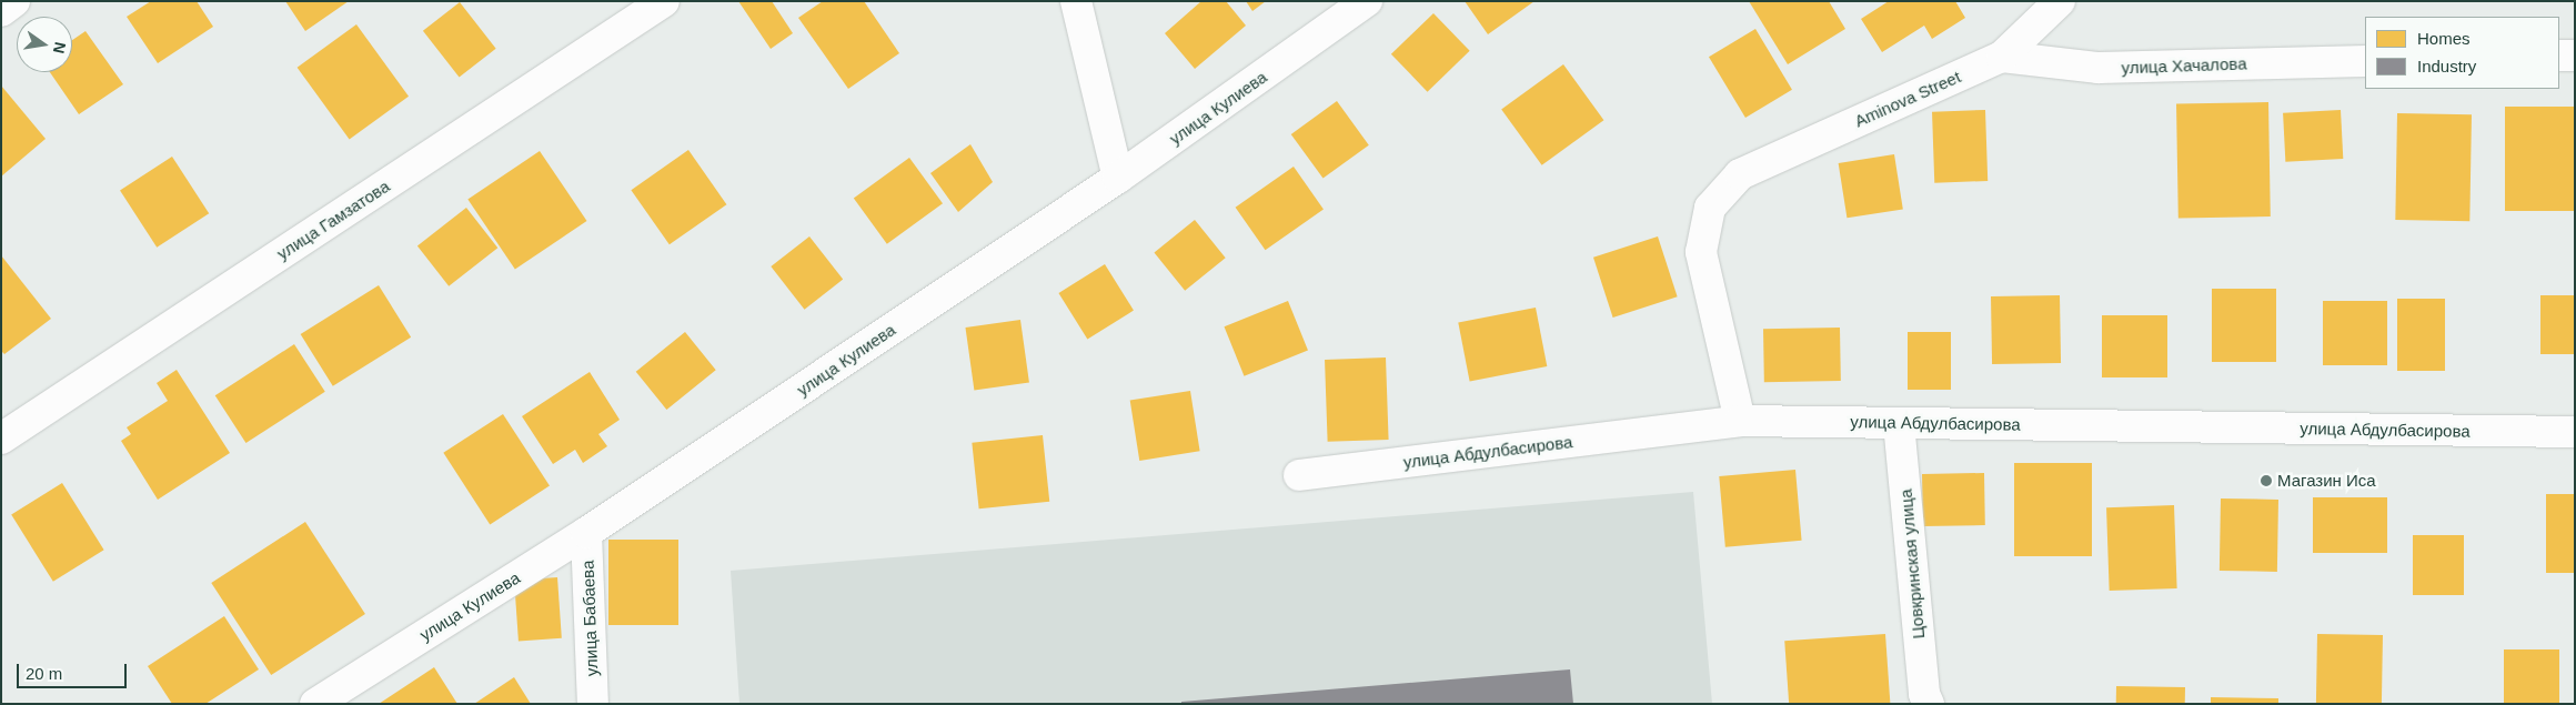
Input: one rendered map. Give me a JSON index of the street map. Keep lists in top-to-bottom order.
{
  "streets": {
    "street": [
      "улица Хачалова",
      "Aminova Street",
      "улица Кулиева",
      "улица Гамзатова",
      "улица Абдулбасирова",
      "Цовкринская улица",
      "улица Бабаева"
    ]
  },
  "crossings": [
    ["улица Хачалова", "Aminova Street"],
    ["Aminova Street", "улица Абдулбасирова"],
    ["улица Кулиева", "улица Бабаева"],
    ["улица Абдулбасирова", "Цовкринская улица"]
  ],
  "places": ["Магазин Иса"],
  "legend": ["Homes", "Industry"],
  "scale_bar": "20 m",
  "north": "right"
}
